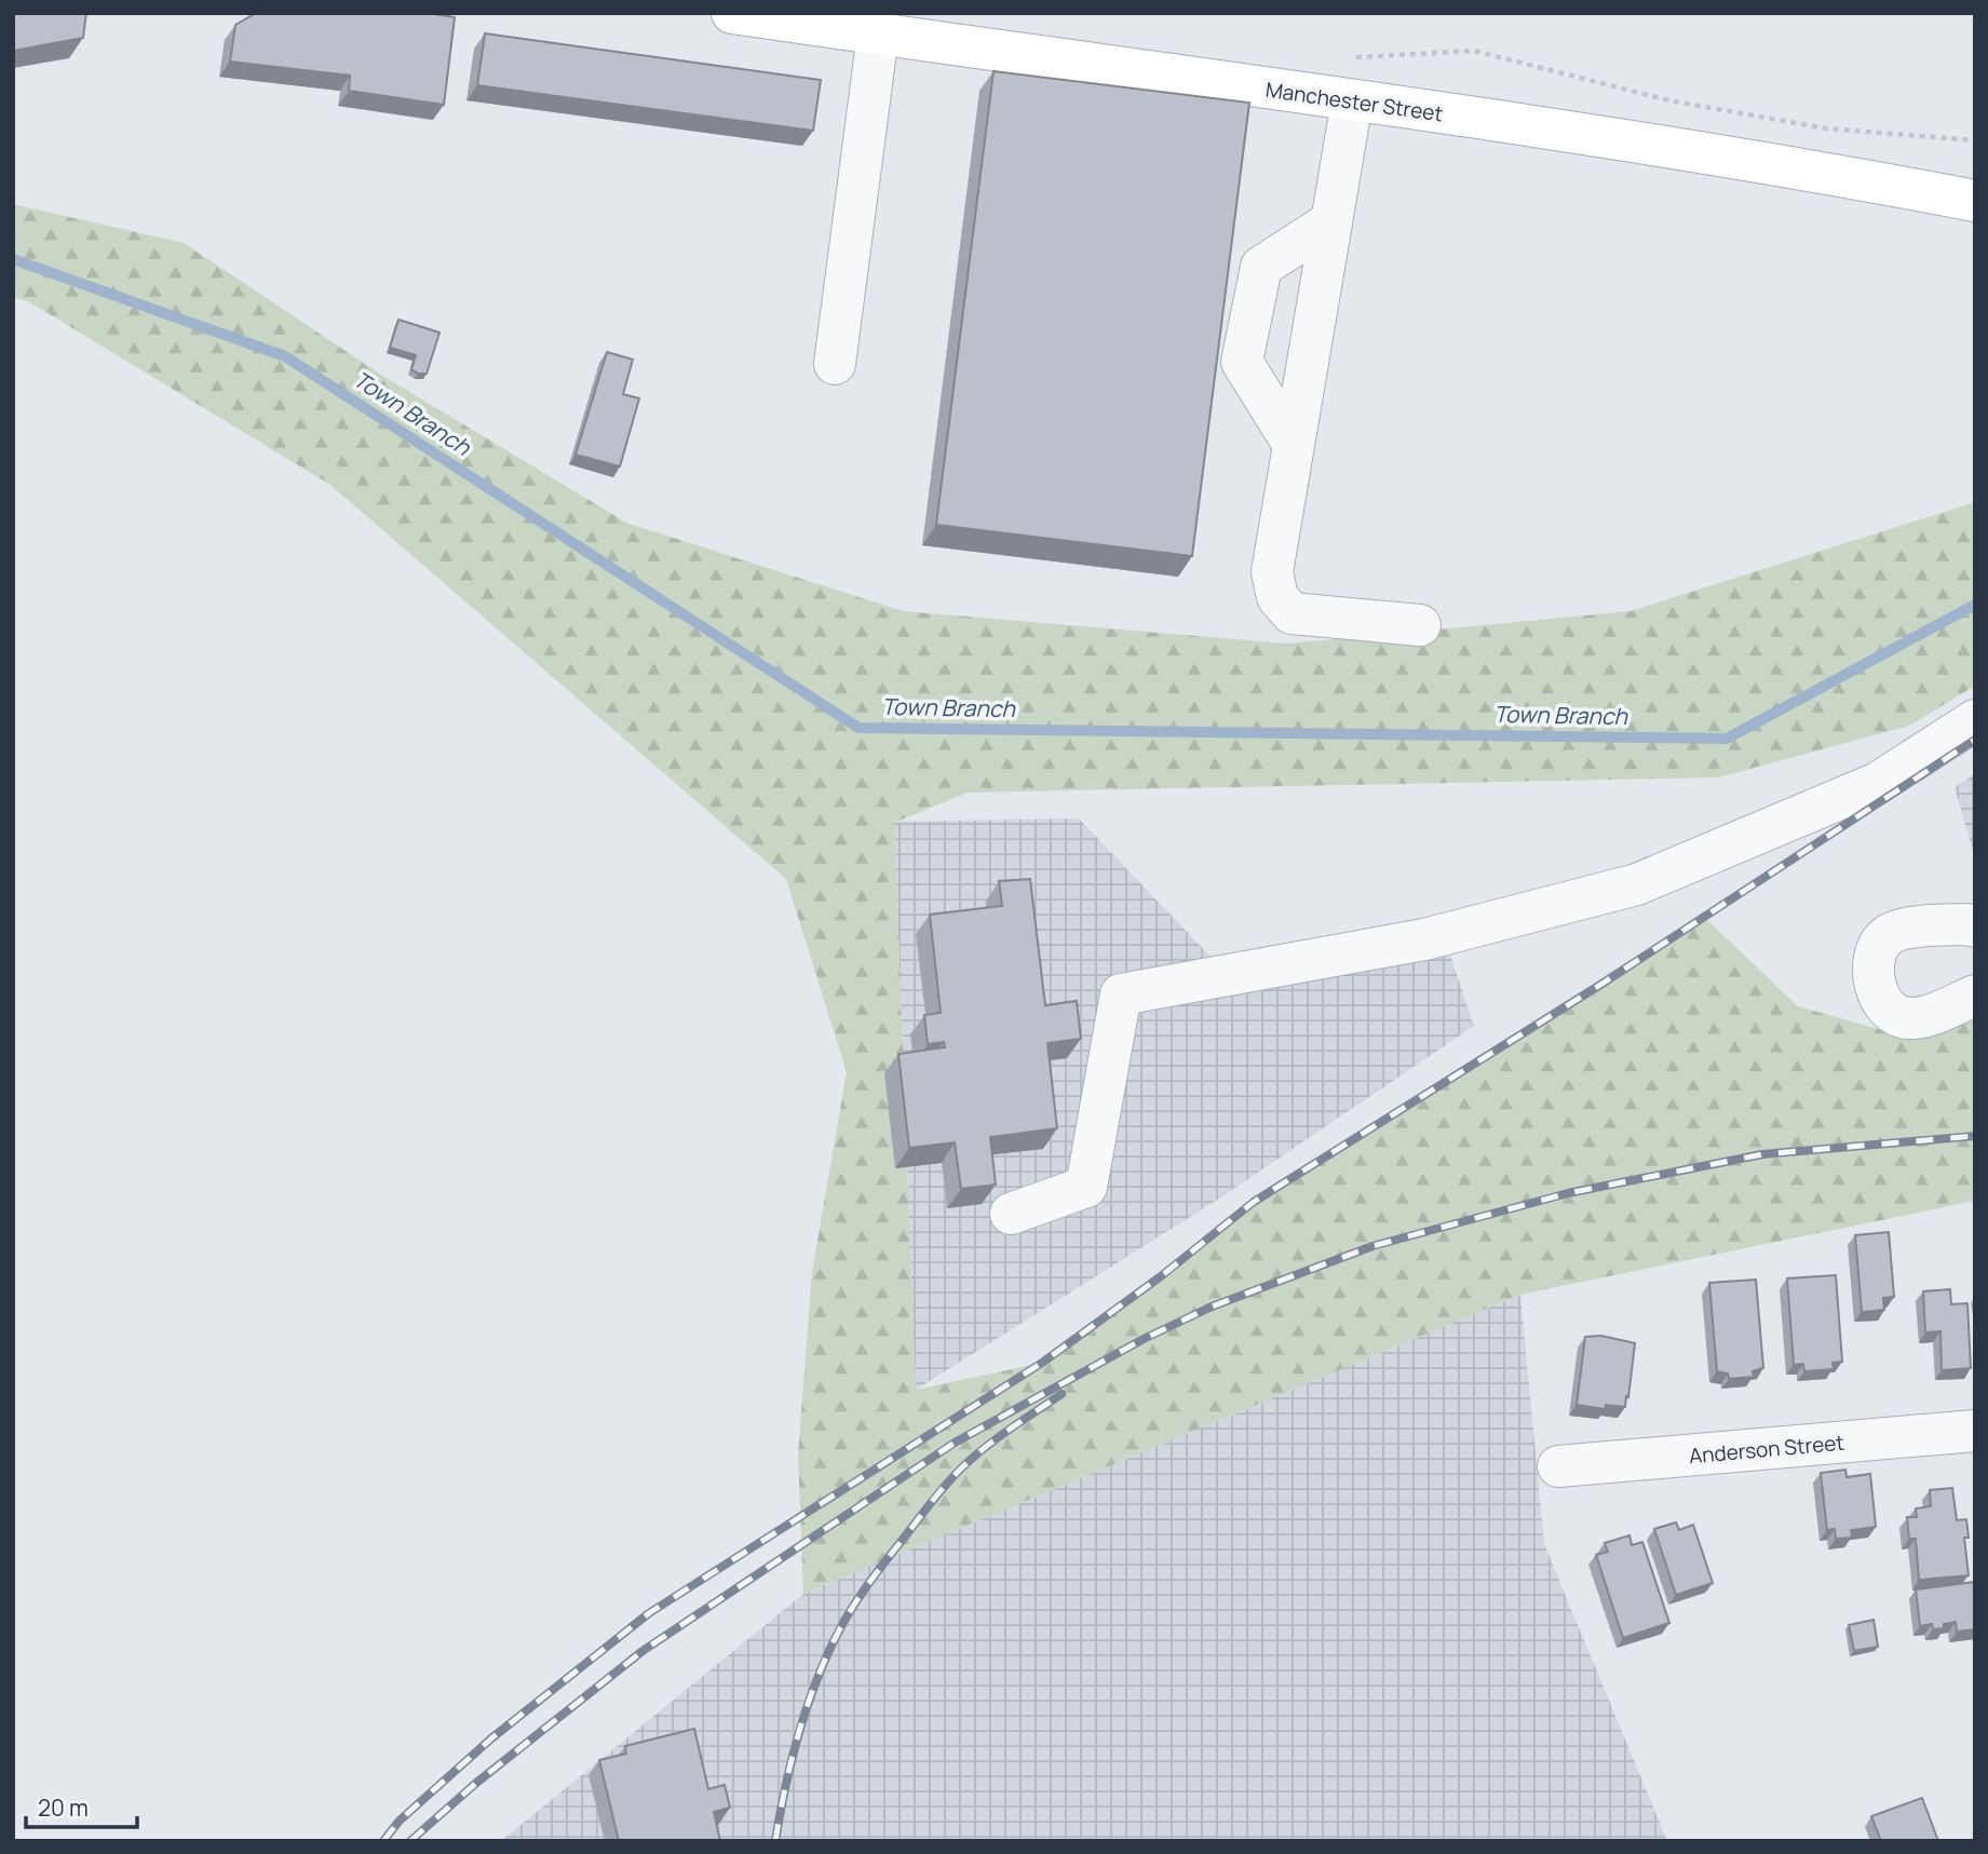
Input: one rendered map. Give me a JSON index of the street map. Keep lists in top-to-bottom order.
{
  "streets": {
    "main road": ["Manchester Street"],
    "street": ["Anderson Street"]
  },
  "water": ["Town Branch"],
  "scale_bar": "20 m"
}
